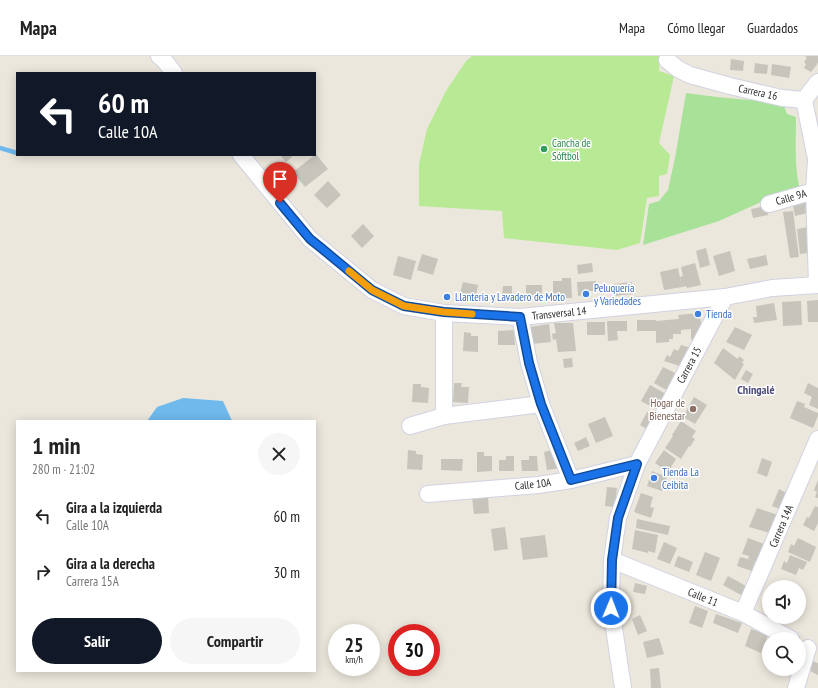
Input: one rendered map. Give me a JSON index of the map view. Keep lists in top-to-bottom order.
{
  "streets": {
    "street": [
      "Carrera 16",
      "Calle 9A",
      "Transversal 14",
      "Carrera 15",
      "Calle 10A",
      "Carrera 14A",
      "Calle 11"
    ]
  },
  "crossings": [
    ["Transversal 14", "Carrera 15"],
    ["Carrera 15", "Calle 10A"],
    ["Carrera 15", "Calle 11"],
    ["Carrera 14A", "Calle 11"]
  ],
  "districts": ["Chingalé"],
  "places": [
    "Cancha de Sóftbol",
    "Peluquería y Variedades",
    "Llanteria y Lavadero de Moto",
    "Tienda",
    "Hogar de Bienestar",
    "Tienda La Ceibita"
  ],
  "page": {
    "header": "Mapa",
    "nav": ["Mapa", "Cómo llegar", "Guardados"],
    "turn": ["60 m", "Calle 10A"],
    "heading": ["1 min", "280 m · 21:02"],
    "list": [
      {
        "name": "Gira a la izquierda",
        "note": "Calle 10A",
        "value": "60 m"
      },
      {
        "name": "Gira a la derecha",
        "note": "Carrera 15A",
        "value": "30 m"
      }
    ],
    "buttons": ["Salir", "Compartir"],
    "speed": "25 km/h",
    "limit": "30"
  }
}
